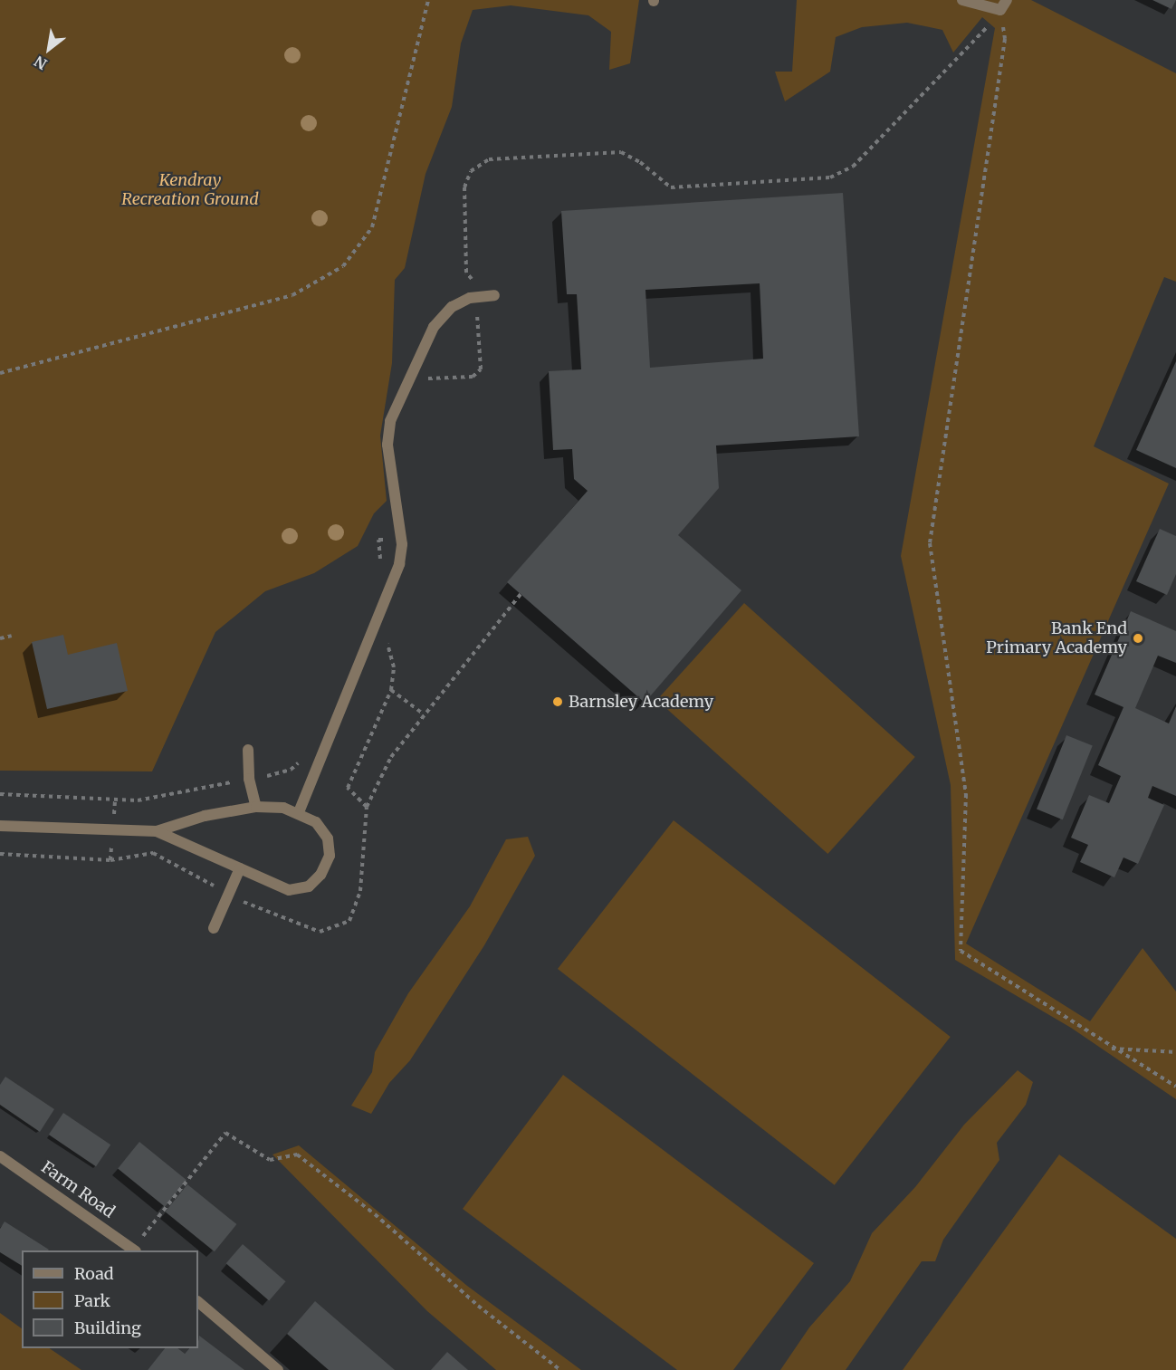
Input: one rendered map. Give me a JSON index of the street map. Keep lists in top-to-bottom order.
{
  "streets": {
    "street": ["Farm Road"]
  },
  "parks": ["Kendray Recreation Ground"],
  "places": ["Bank End Primary Academy", "Barnsley Academy"],
  "legend": ["Road", "Park", "Building"],
  "north": "bottom left"
}
